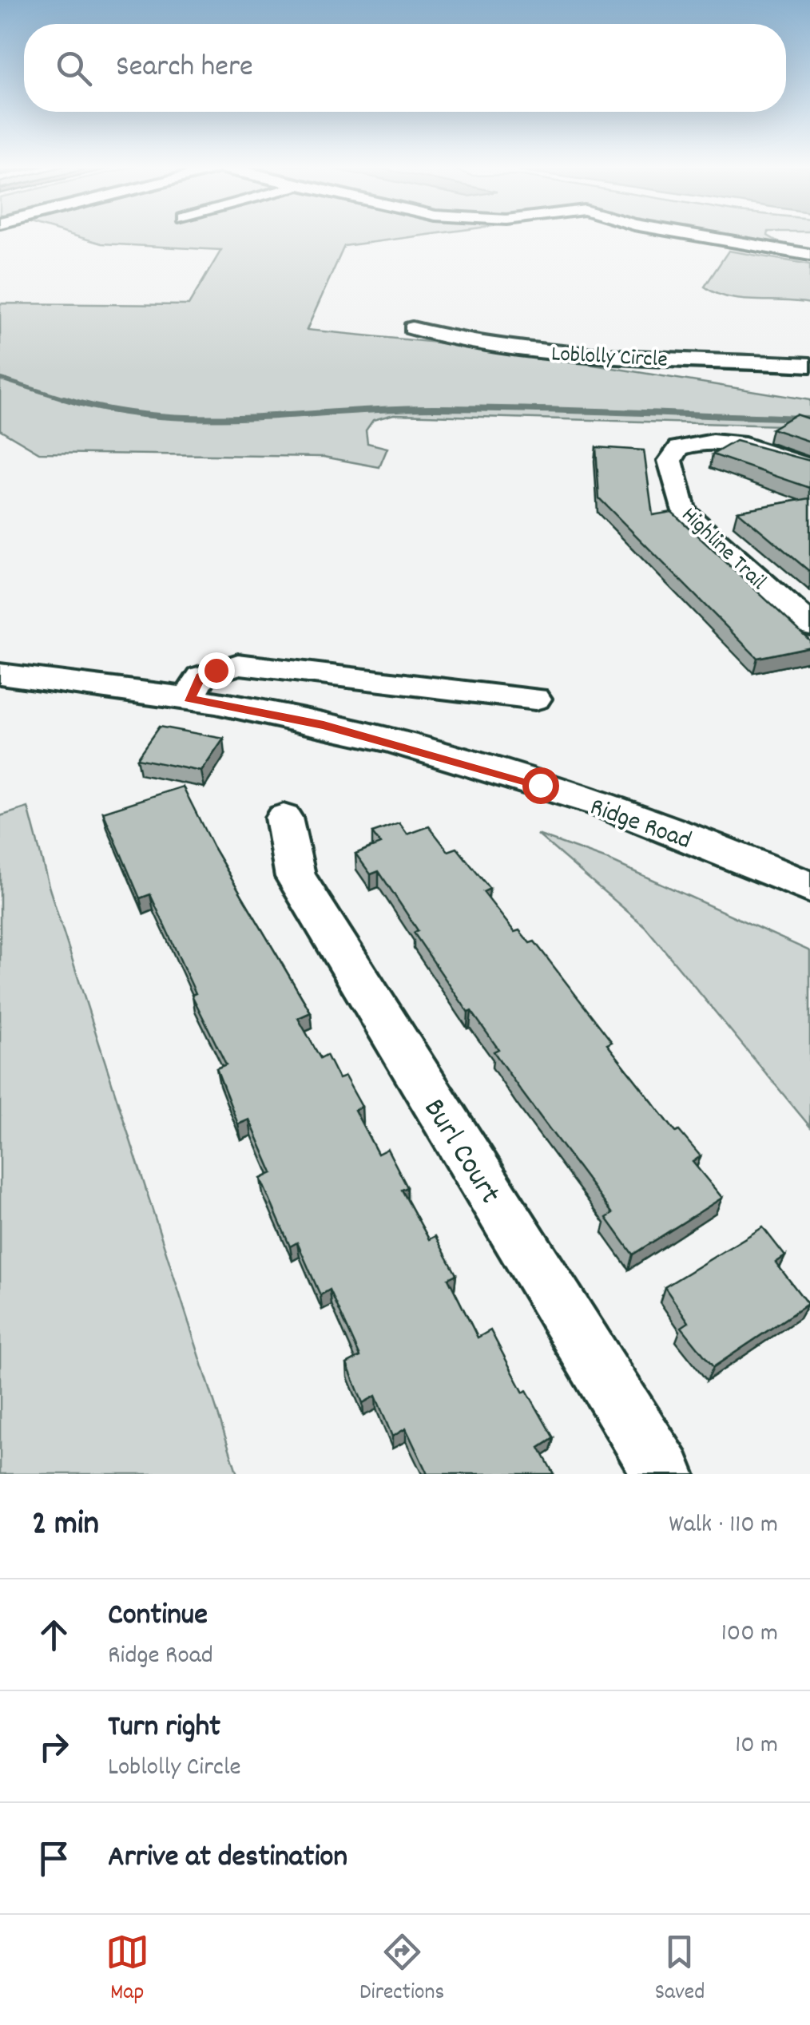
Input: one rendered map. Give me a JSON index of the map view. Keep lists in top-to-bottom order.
{
  "streets": {
    "street": [
      "Loblolly Circle",
      "Highline Trail",
      "Ridge Road",
      "Burl Court"
    ]
  },
  "page": {
    "search": "Search here",
    "heading": ["2 min", "Walk · 110 m"],
    "list": [
      ["Continue", "Ridge Road", "100 m"],
      ["Turn right", "Loblolly Circle", "10 m"],
      "Arrive at destination"
    ],
    "nav": ["Map", "Directions", "Saved"]
  }
}
